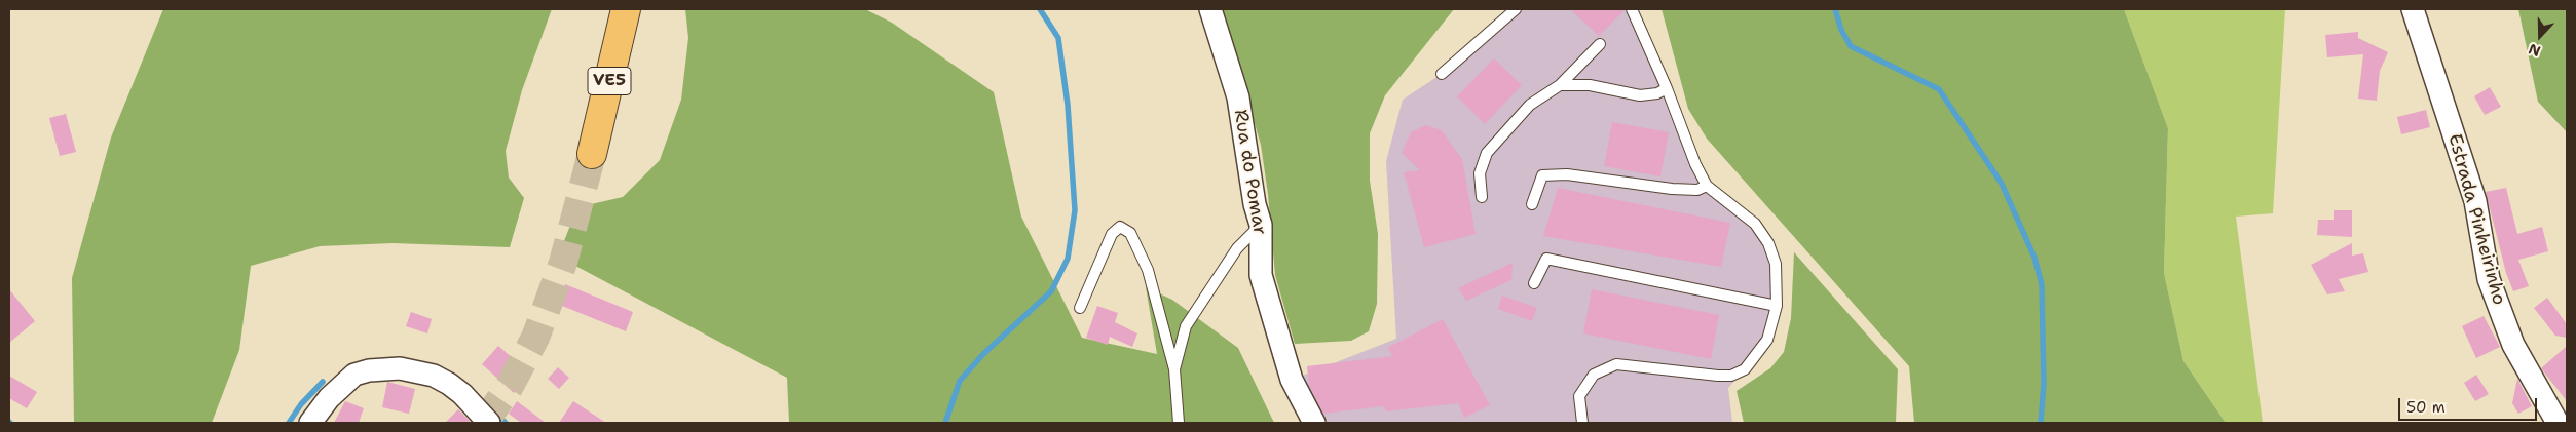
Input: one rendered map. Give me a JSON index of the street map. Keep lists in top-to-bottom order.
{
  "streets": {
    "main road": ["VE5"],
    "street": ["Rua do Pomar", "Estrada Pinheirinho"]
  },
  "scale_bar": "50 m",
  "north": "bottom"
}
